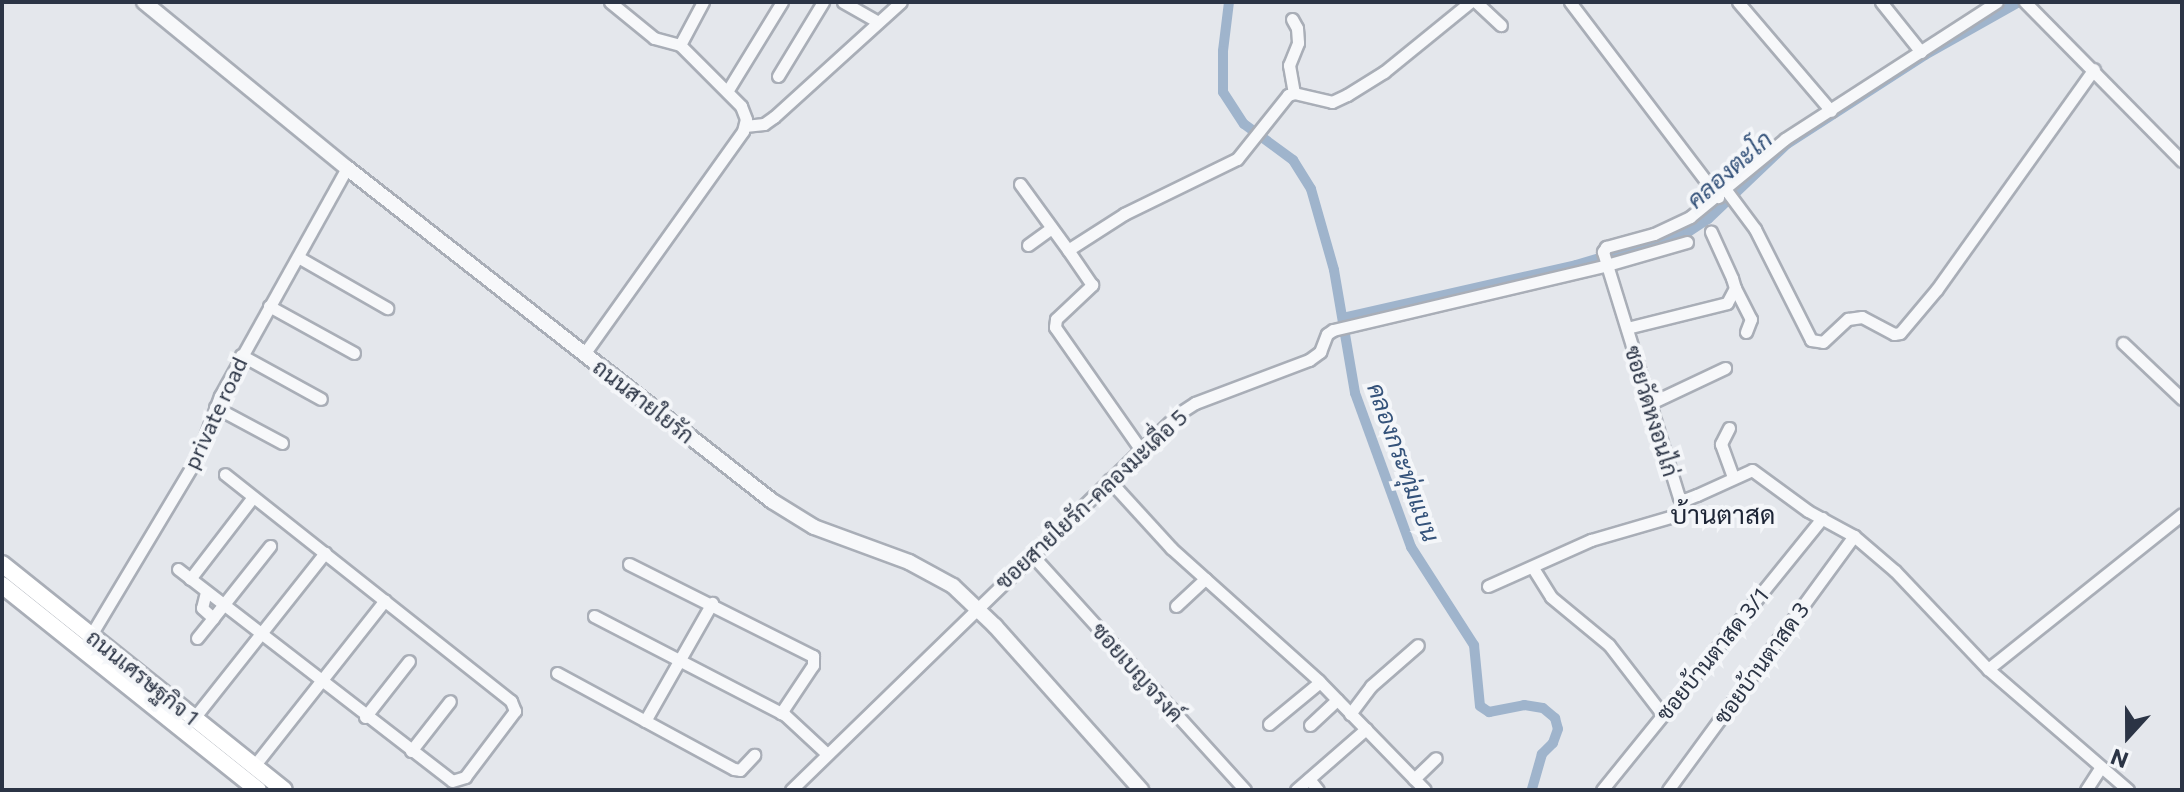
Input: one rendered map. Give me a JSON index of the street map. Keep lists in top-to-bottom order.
{
  "streets": {
    "main road": ["ถนนเศรษฐกิจ 1"],
    "street": [
      "ถนนสายใยรัก",
      "ซอยวัดหงอนไก่",
      "private road",
      "ซอยสายใยรัก-คลองมะเดื่อ 5",
      "ซอยบ้านตาสด 3/1",
      "ซอยบ้านตาสด 3",
      "ซอยเบญจรงค์"
    ]
  },
  "crossings": [
    ["ถนนสายใยรัก", "private road"],
    ["ถนนสายใยรัก", "ซอยสายใยรัก-คลองมะเดื่อ 5"],
    ["ซอยวัดหงอนไก่", "ซอยสายใยรัก-คลองมะเดื่อ 5"],
    ["private road", "ถนนเศรษฐกิจ 1"],
    ["ซอยสายใยรัก-คลองมะเดื่อ 5", "ซอยเบญจรงค์"]
  ],
  "districts": ["บ้านตาสด"],
  "water": ["คลองตะโก", "คลองกระทุ่มแบน"],
  "north": "bottom"
}
